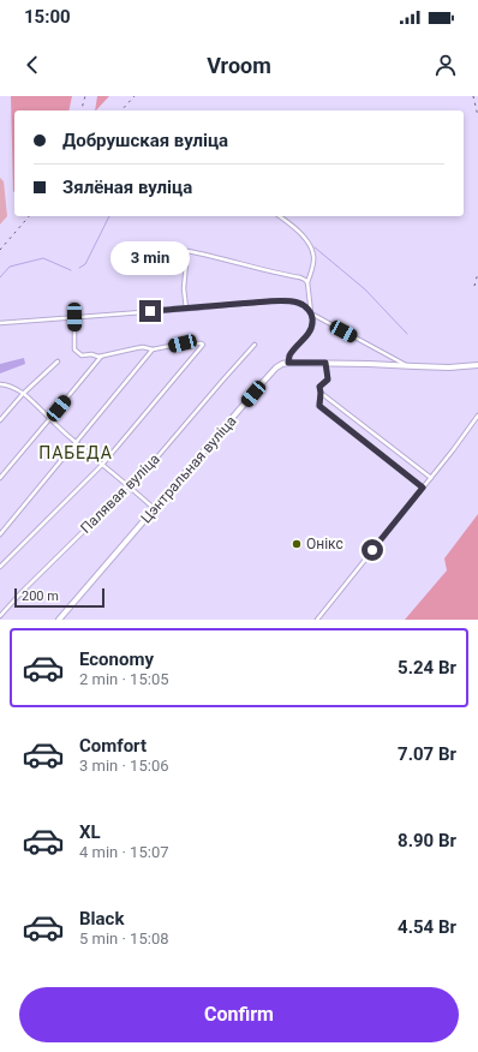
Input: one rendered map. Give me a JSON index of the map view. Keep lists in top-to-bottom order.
{
  "streets": {
    "main road": ["Цэнтральная вуліца"],
    "street": ["Палявая вуліца"]
  },
  "districts": ["ПАБЕДА"],
  "places": ["Онікс"],
  "scale_bar": "200 m",
  "page": {
    "status": "15:00",
    "header": "Vroom",
    "banner": ["Добрушская вуліца", "Зялёная вуліца"],
    "bubble": "3 min",
    "scale": "200 m",
    "list": [
      {
        "name": "Economy",
        "note": "2 min · 15:05",
        "value": "5.24 Br"
      },
      {
        "name": "Comfort",
        "note": "3 min · 15:06",
        "value": "7.07 Br"
      },
      {
        "name": "XL",
        "note": "4 min · 15:07",
        "value": "8.90 Br"
      },
      {
        "name": "Black",
        "note": "5 min · 15:08",
        "value": "4.54 Br"
      }
    ],
    "buttons": "Confirm"
  }
}
